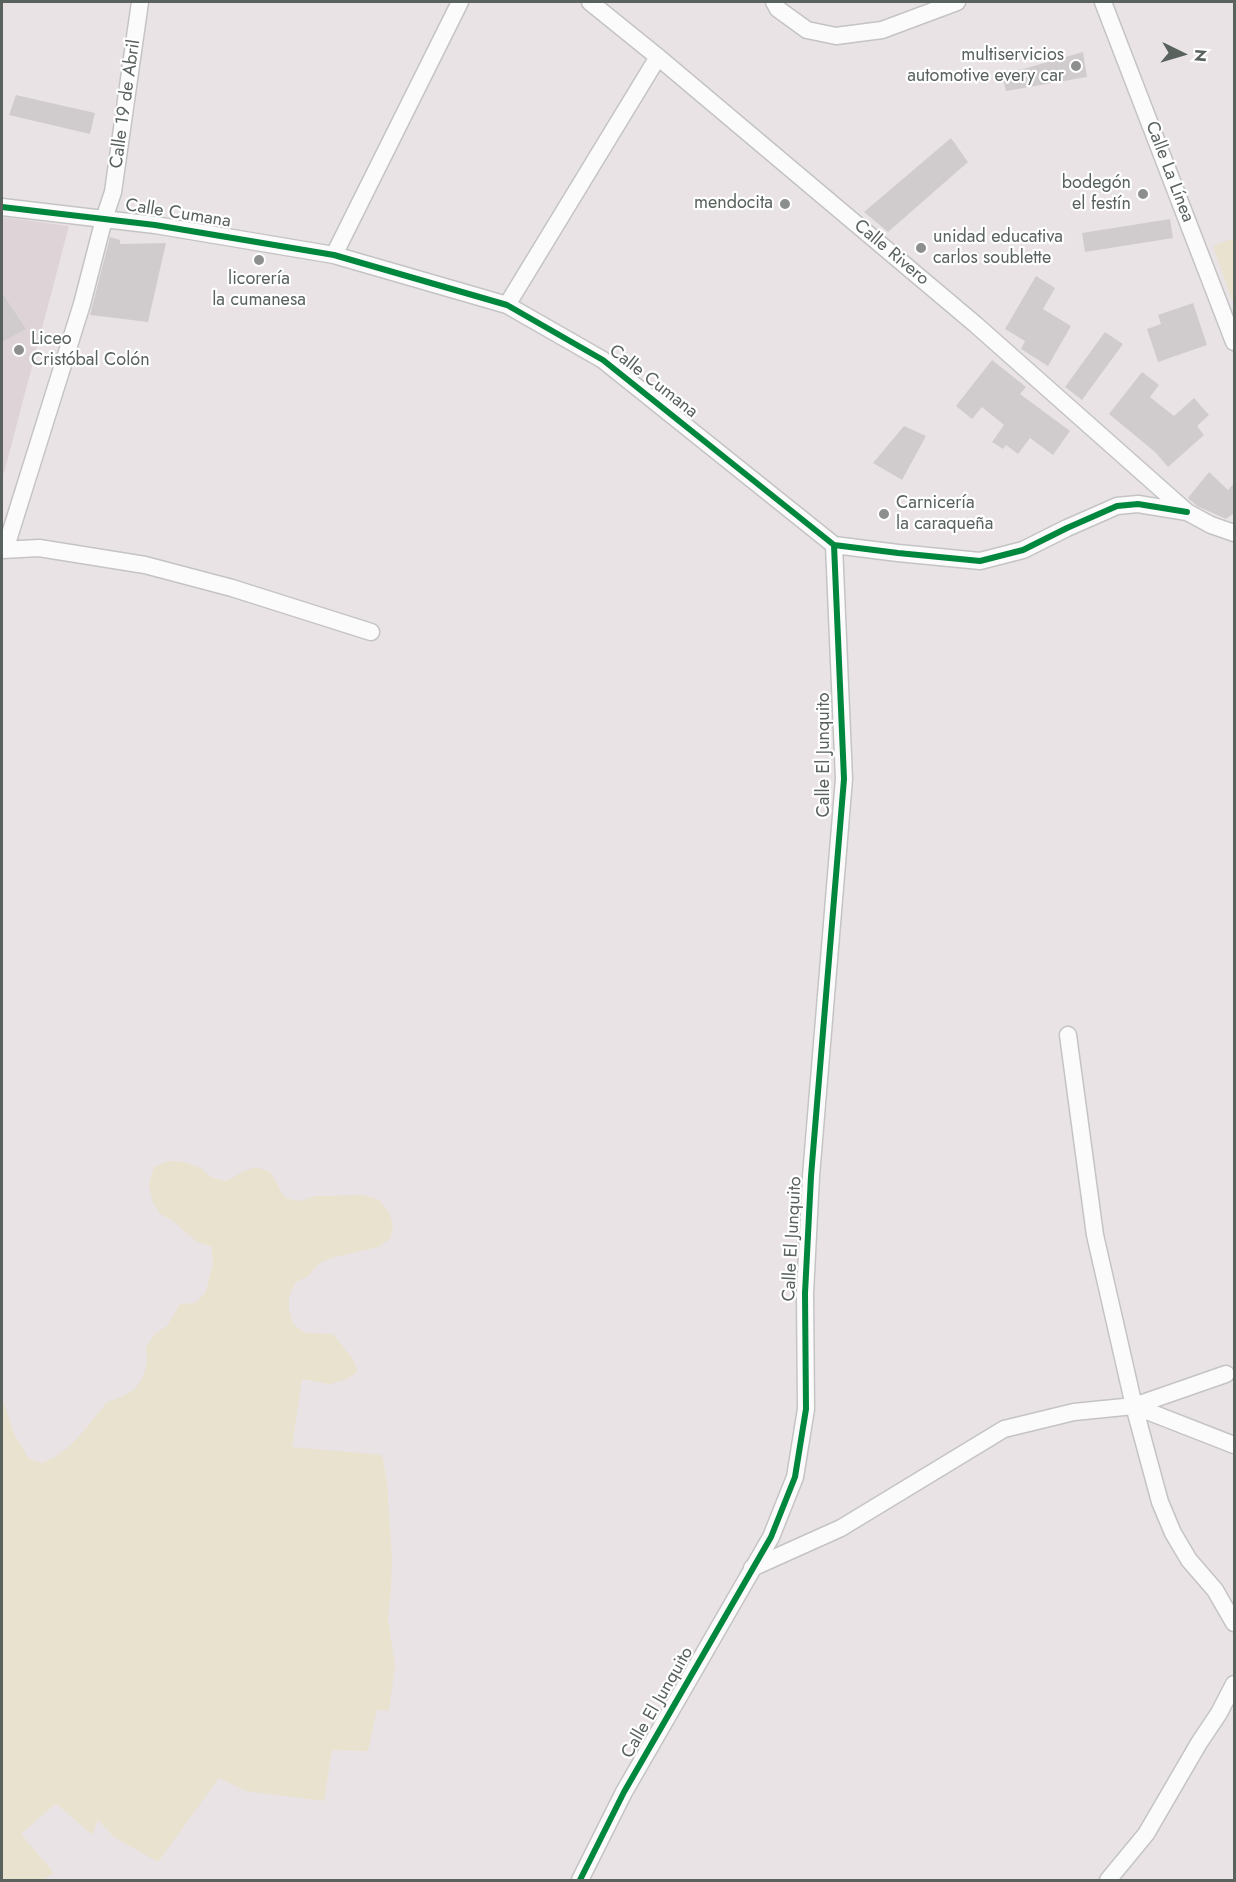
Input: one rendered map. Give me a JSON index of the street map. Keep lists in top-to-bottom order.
{
  "streets": {
    "street": [
      "Calle 19 de Abril",
      "Calle La Línea",
      "Calle Cumana",
      "Calle Rivero",
      "Calle El Junquito"
    ]
  },
  "crossings": [
    ["Calle 19 de Abril", "Calle Cumana"],
    ["Calle Cumana", "Calle El Junquito"]
  ],
  "places": [
    "multiservicios automotive every car",
    "bodegón el festín",
    "mendocita",
    "unidad educativa carlos soublette",
    "licorería la cumanesa",
    "Liceo Cristóbal Colón",
    "Carnicería la caraqueña"
  ],
  "north": "right"
}
